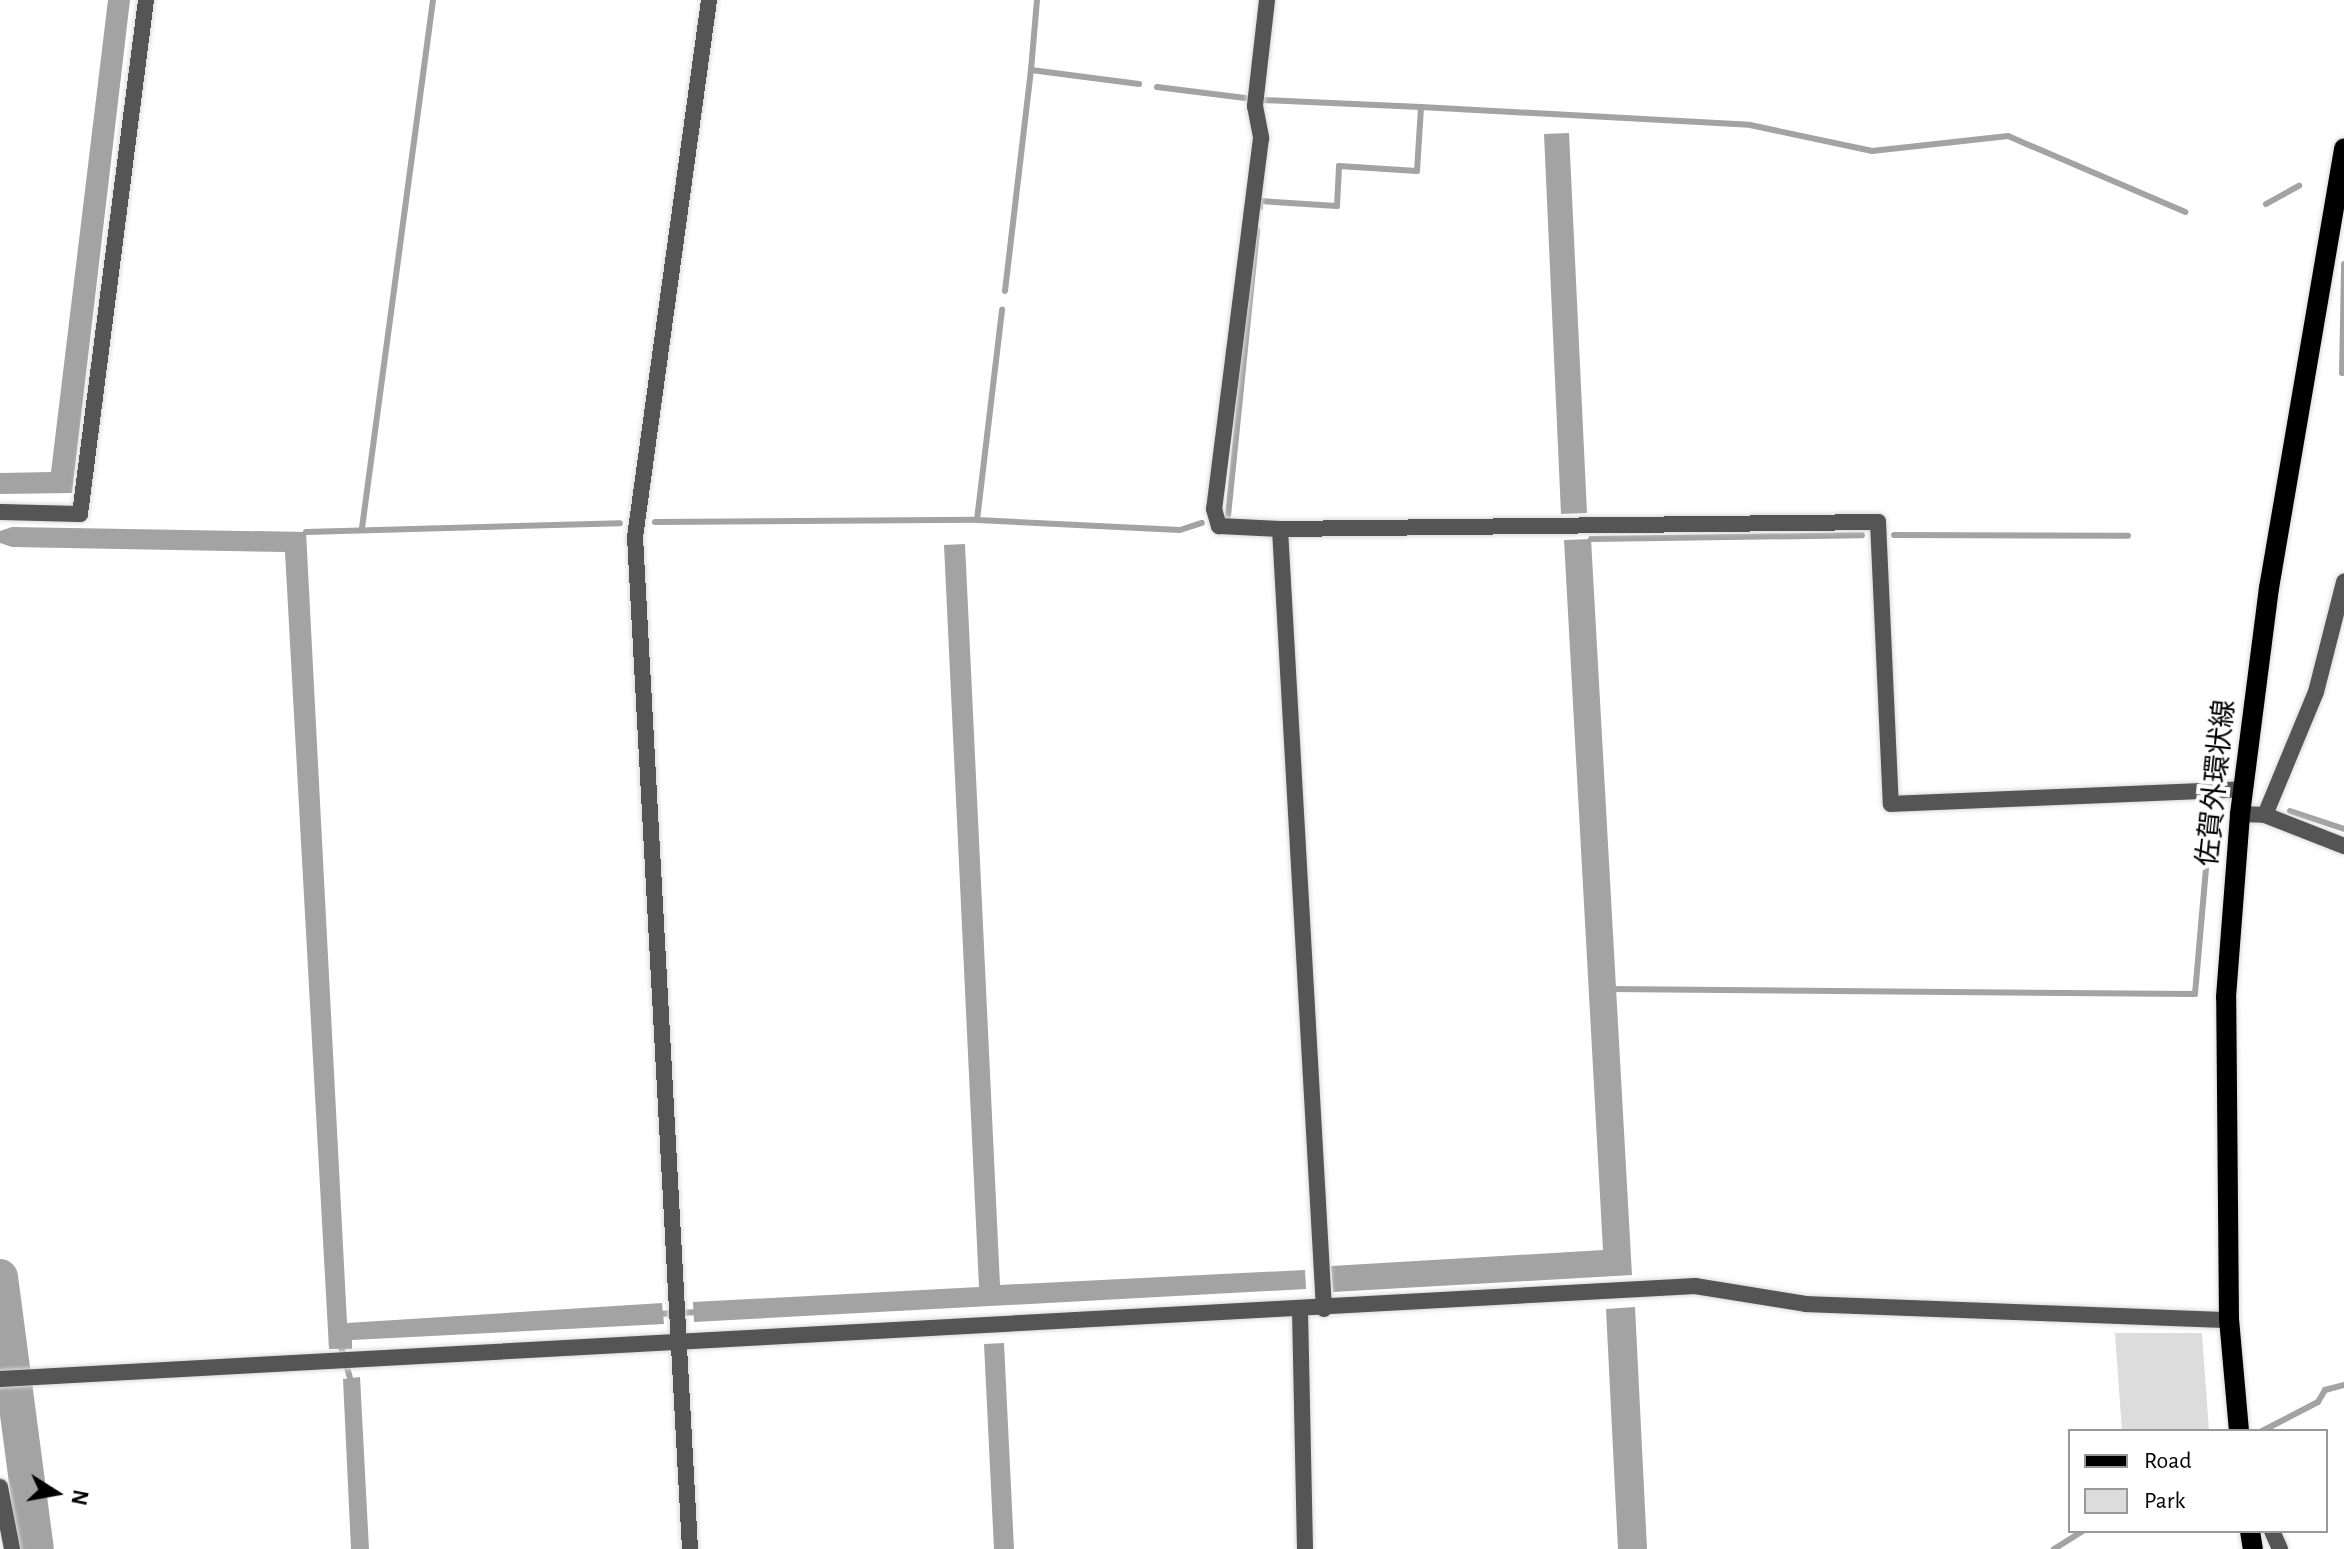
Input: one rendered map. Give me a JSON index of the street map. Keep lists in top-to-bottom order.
{
  "streets": {
    "main road": ["佐賀外環状線"]
  },
  "legend": ["Road", "Park"],
  "north": "right"
}
